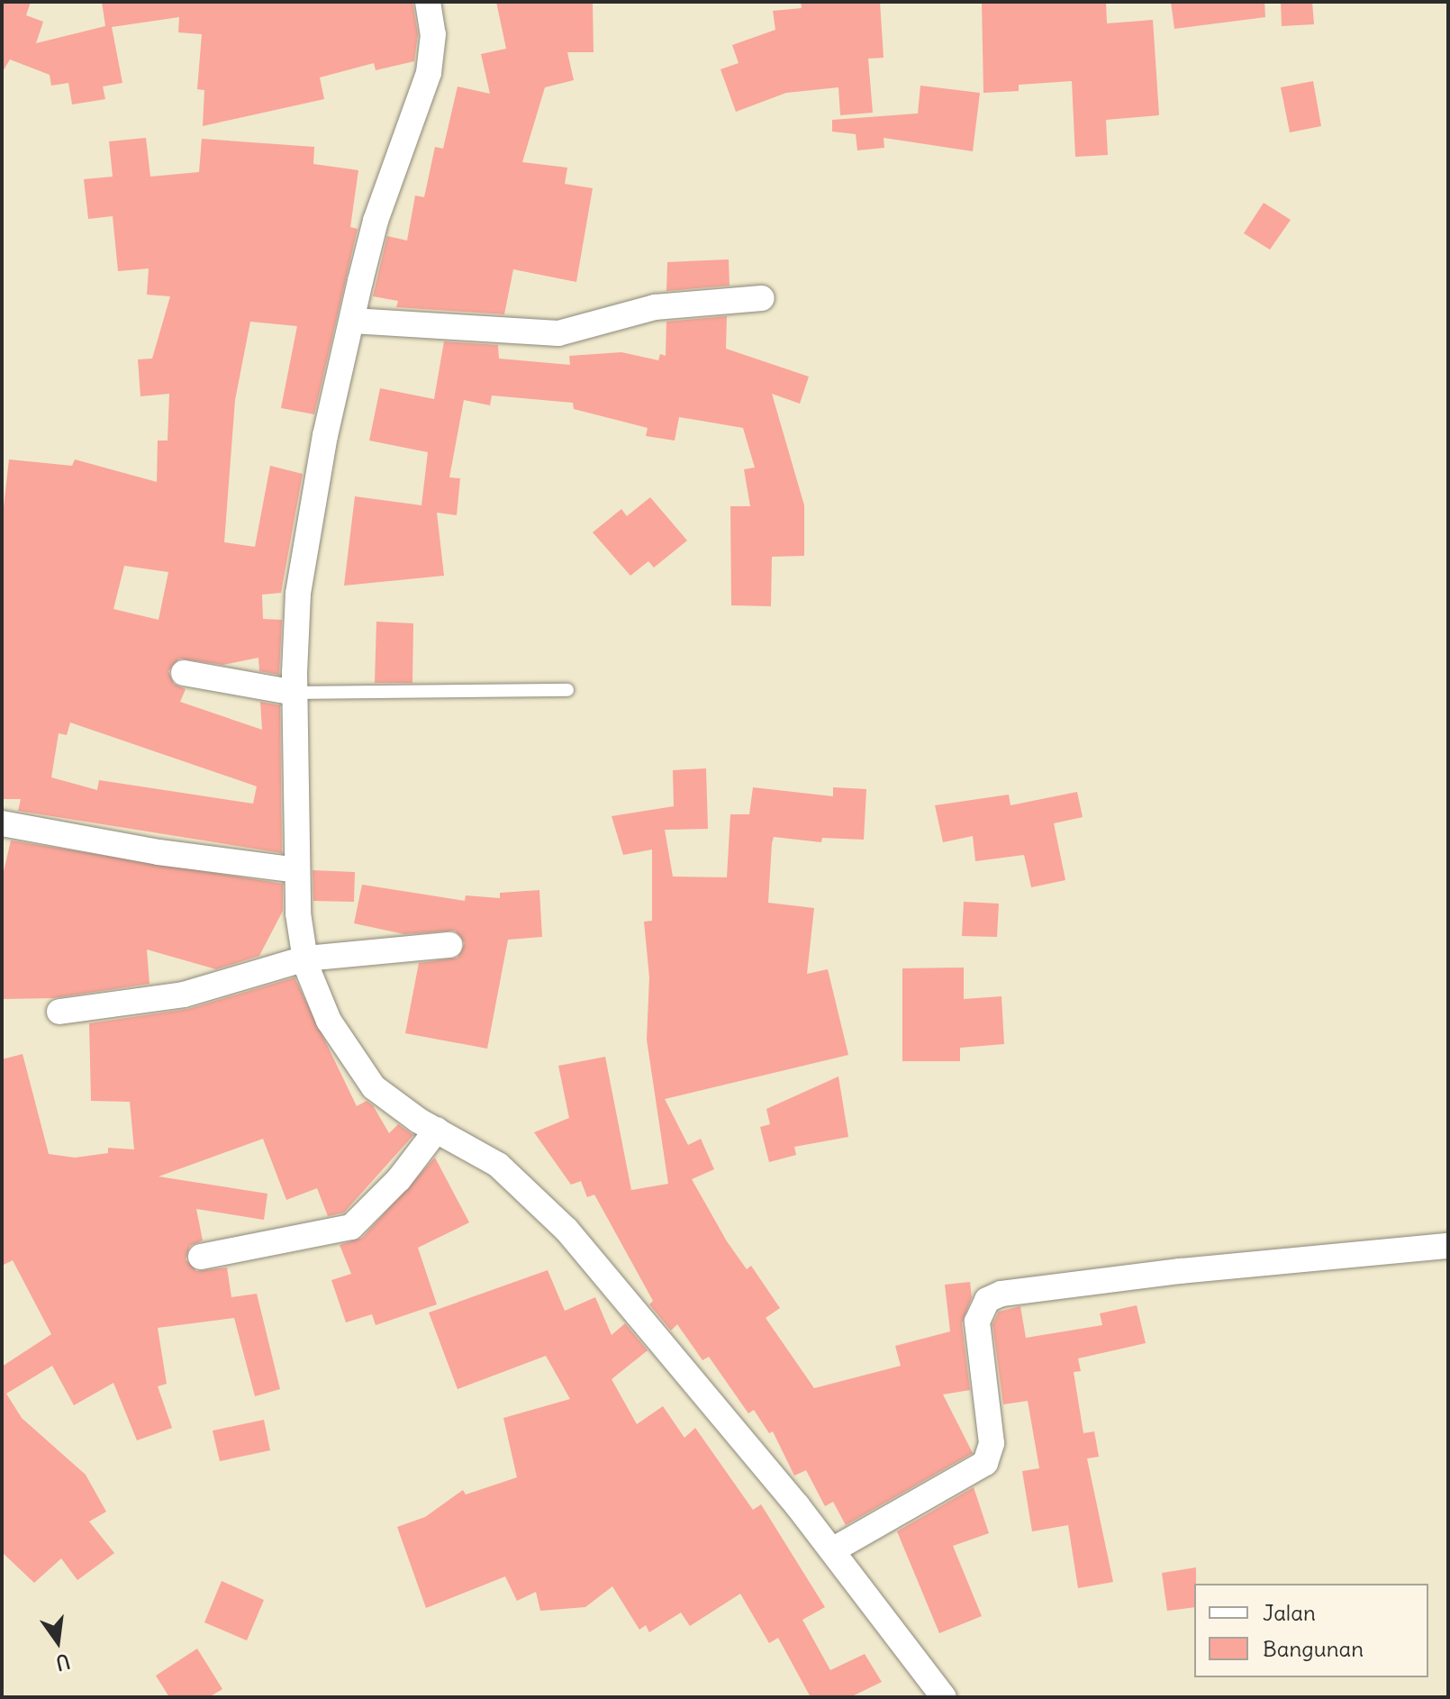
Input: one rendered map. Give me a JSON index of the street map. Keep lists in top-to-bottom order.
{
  "legend": ["Jalan", "Bangunan"],
  "north": "bottom"
}
